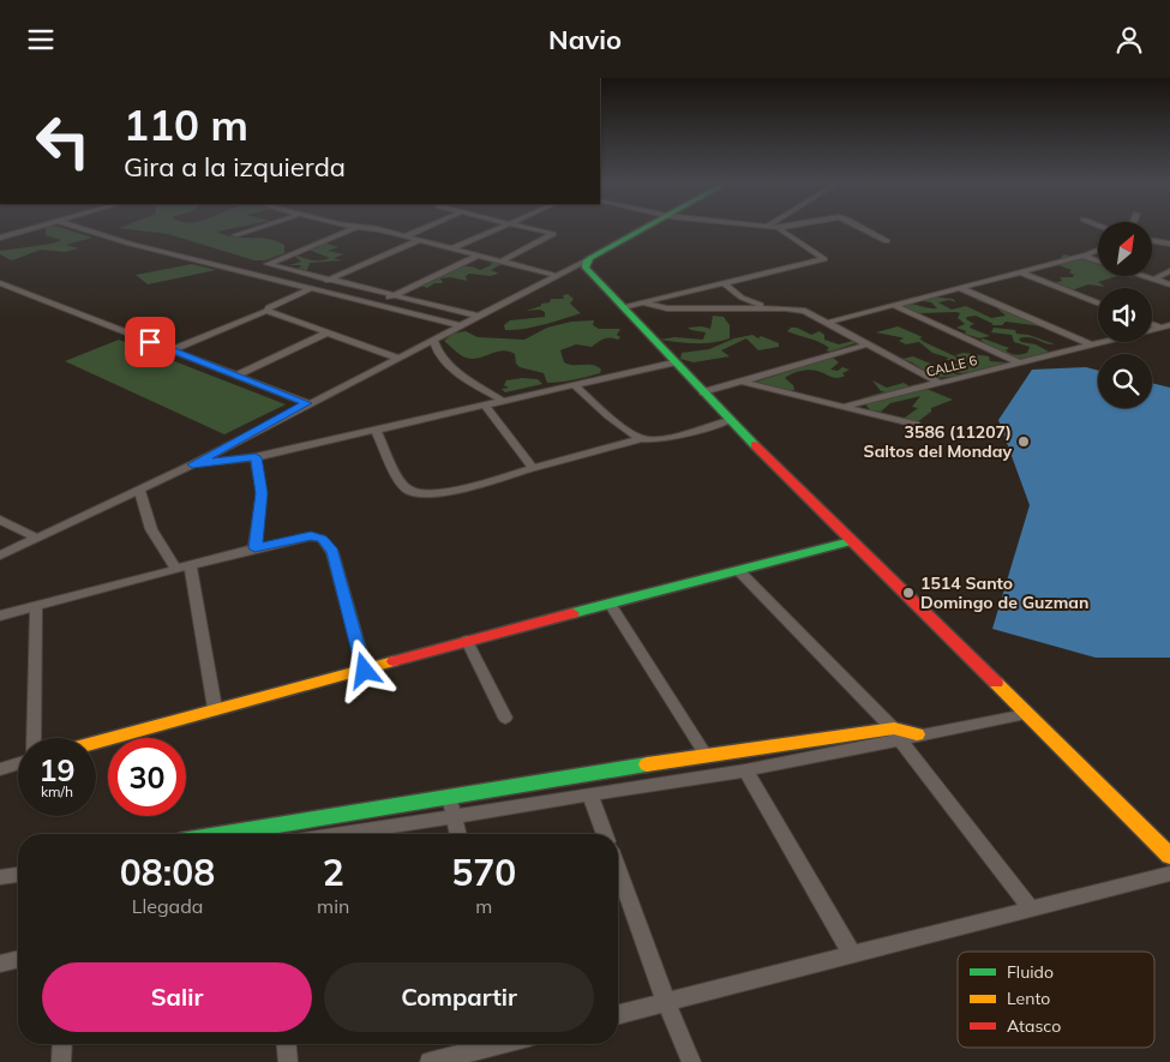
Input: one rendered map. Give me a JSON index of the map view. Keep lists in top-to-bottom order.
{
  "streets": {
    "street": ["CALLE 6"]
  },
  "places": ["3586 (11207) Saltos del Monday", "1514 Santo Domingo de Guzman"],
  "legend": ["Fluido", "Lento", "Atasco"],
  "north": "top right",
  "page": {
    "header": "Navio",
    "turn": ["110 m", "Gira a la izquierda"],
    "speed": "19 km/h",
    "limit": "30",
    "eta": [
      "08:08",
      "Llegada",
      "2",
      "min",
      "570",
      "m"
    ],
    "buttons": ["Salir", "Compartir"]
  }
}
